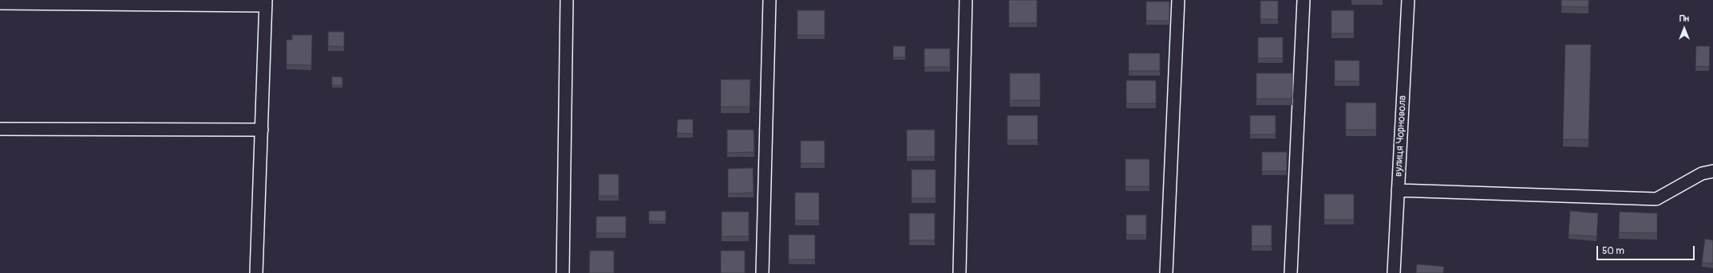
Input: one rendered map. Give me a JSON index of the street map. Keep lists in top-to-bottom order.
{
  "streets": {
    "street": ["вулиця Чорновола"]
  },
  "scale_bar": "50 m",
  "north": "top"
}
